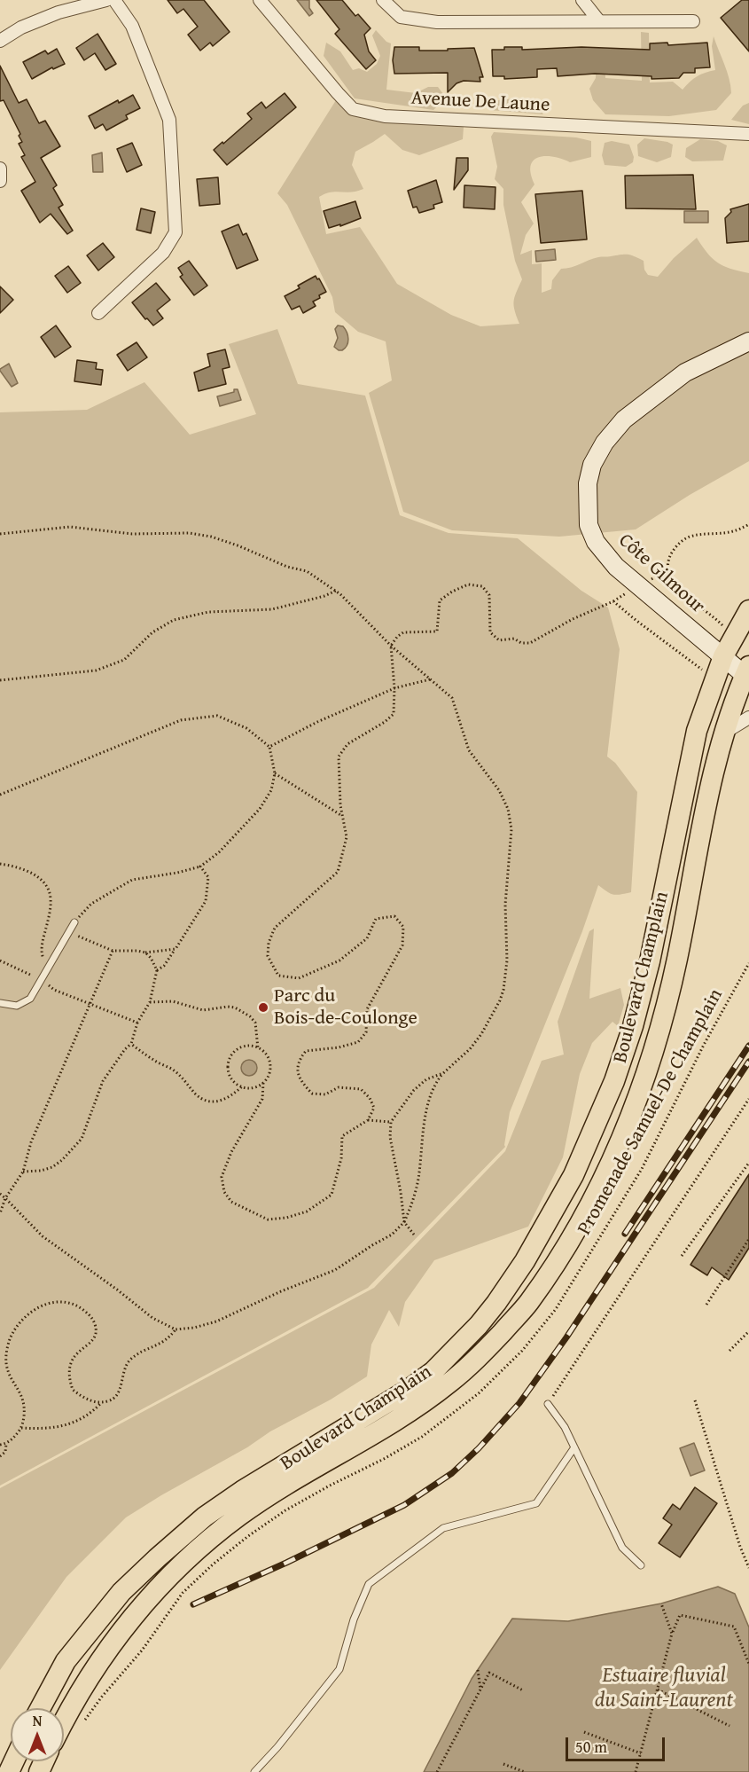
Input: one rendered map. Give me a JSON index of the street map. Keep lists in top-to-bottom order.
{
  "streets": {
    "main road": ["Boulevard Champlain"],
    "street": ["Avenue De Laune", "Côte Gilmour"],
    "path": ["Promenade Samuel-De Champlain"]
  },
  "crossings": [
    ["Côte Gilmour", "Boulevard Champlain"]
  ],
  "water": ["Estuaire fluvial du Saint-Laurent"],
  "places": ["Parc du Bois-de-Coulonge"],
  "scale_bar": "50 m",
  "north": "top"
}
